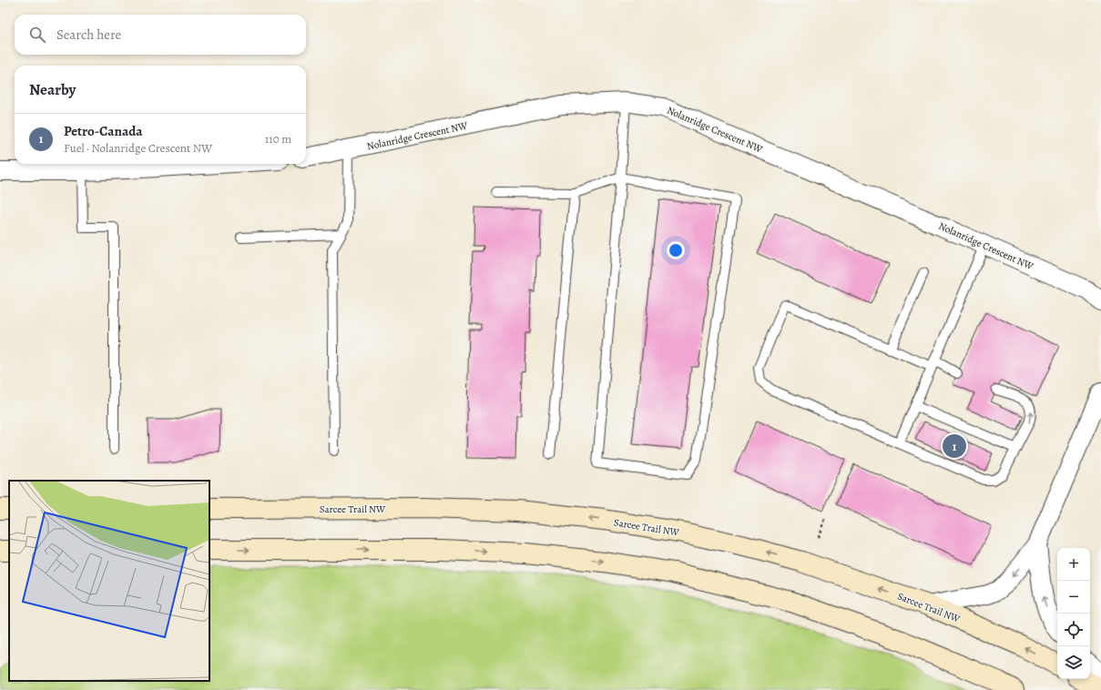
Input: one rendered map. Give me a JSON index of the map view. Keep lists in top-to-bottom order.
{
  "streets": {
    "main road": ["Sarcee Trail NW"],
    "street": ["Nolanridge Crescent NW"]
  },
  "page": {
    "search": "Search here",
    "heading": "Nearby",
    "list": [
      {
        "mark": "1",
        "name": "Petro-Canada",
        "note": "Fuel · Nolanridge Crescent NW",
        "value": "110 m"
      }
    ],
    "pins": "1",
    "map_buttons": ["+", "−"]
  }
}
